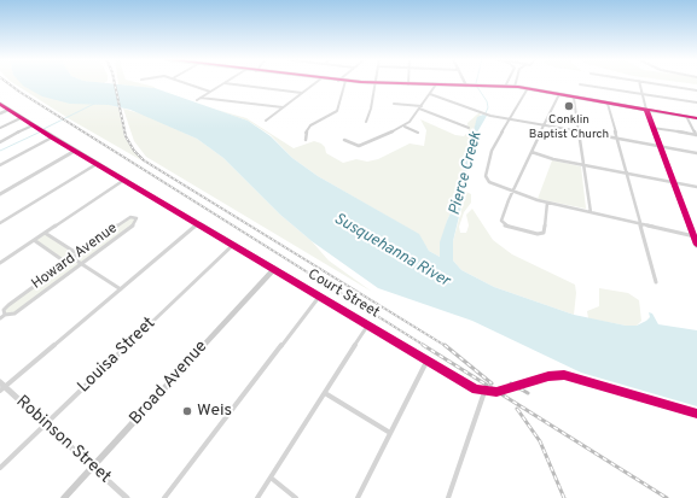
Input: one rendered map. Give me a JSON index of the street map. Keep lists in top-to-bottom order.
{
  "streets": {
    "main road": ["Court Street", "Broad Avenue"],
    "street": ["Howard Avenue", "Louisa Street", "Robinson Street"]
  },
  "crossings": [
    ["Court Street", "Louisa Street"],
    ["Court Street", "Broad Avenue"],
    ["Louisa Street", "Robinson Street"],
    ["Broad Avenue", "Robinson Street"]
  ],
  "water": ["Pierce Creek", "Susquehanna River"],
  "places": ["Conklin Baptist Church", "Weis"]
}
